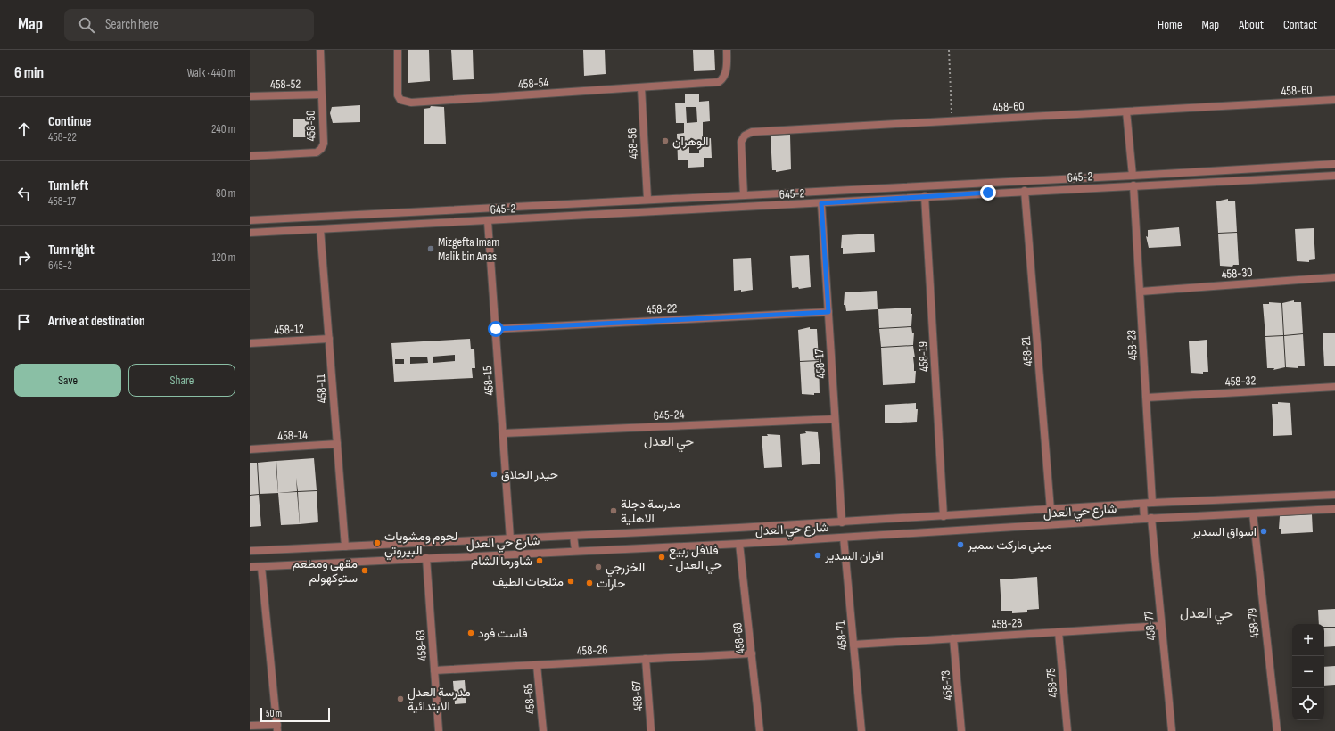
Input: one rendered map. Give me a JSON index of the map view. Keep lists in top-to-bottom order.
{
  "streets": {
    "street": [
      "458-54",
      "458-52",
      "458-60",
      "458-50",
      "458-56",
      "645-2",
      "458-30",
      "458-22",
      "458-12",
      "458-23",
      "458-21",
      "458-19",
      "458-17",
      "458-15",
      "458-32",
      "458-11",
      "645-24",
      "458-14",
      "شارع حي العدل",
      "458-28",
      "458-79",
      "458-77",
      "458-71",
      "458-69",
      "458-63",
      "458-26",
      "458-75",
      "458-73",
      "458-67",
      "458-65"
    ]
  },
  "crossings": [
    ["458-54", "458-56"],
    ["458-52", "458-50"],
    ["458-60", "645-2"],
    ["458-56", "645-2"],
    ["645-2", "458-23"],
    ["645-2", "458-21"],
    ["645-2", "458-19"],
    ["645-2", "458-17"],
    ["645-2", "458-15"],
    ["645-2", "458-11"],
    ["458-30", "458-23"],
    ["458-22", "458-17"],
    ["458-22", "458-15"],
    ["458-12", "458-11"],
    ["458-23", "458-32"],
    ["458-23", "شارع حي العدل"],
    ["458-21", "شارع حي العدل"],
    ["458-19", "شارع حي العدل"],
    ["458-17", "645-24"],
    ["458-17", "شارع حي العدل"],
    ["458-15", "645-24"],
    ["458-15", "شارع حي العدل"],
    ["458-11", "458-14"],
    ["458-11", "شارع حي العدل"],
    ["شارع حي العدل", "458-79"],
    ["شارع حي العدل", "458-77"],
    ["شارع حي العدل", "458-71"],
    ["شارع حي العدل", "458-69"],
    ["شارع حي العدل", "458-63"],
    ["458-28", "458-77"],
    ["458-28", "458-71"],
    ["458-28", "458-75"],
    ["458-28", "458-73"],
    ["458-69", "458-26"],
    ["458-63", "458-26"],
    ["458-26", "458-67"],
    ["458-26", "458-65"]
  ],
  "districts": ["حي العدل", "حي العدل"],
  "places": [
    "الوهران",
    "Mizgefta Imam Malik bin Anas",
    "حيدر الحلاق",
    "مدرسة دجلة الاهلية",
    "اسواق السدير",
    "لحوم ومشويات البيروتي",
    "ميني ماركت سمير",
    "افران السدير",
    "فلافل ربيع - حي العدل",
    "شاورما الشام",
    "الخزرجي",
    "مقهى ومطعم ستوكهولم",
    "مثلجات الطيف",
    "حارات",
    "فاست فود",
    "مدرسة العدل الابتدائية"
  ],
  "scale_bar": "50 m",
  "page": {
    "header": "Map",
    "search": "Search here",
    "nav": [
      "Home",
      "Map",
      "About",
      "Contact"
    ],
    "heading": ["6 min", "Walk · 440 m"],
    "list": [
      ["Continue", "458-22", "240 m"],
      ["Turn left", "458-17", "80 m"],
      ["Turn right", "645-2", "120 m"],
      "Arrive at destination"
    ],
    "buttons": ["Save", "Share"],
    "map_buttons": ["+", "−"],
    "scale": "50 m"
  }
}
